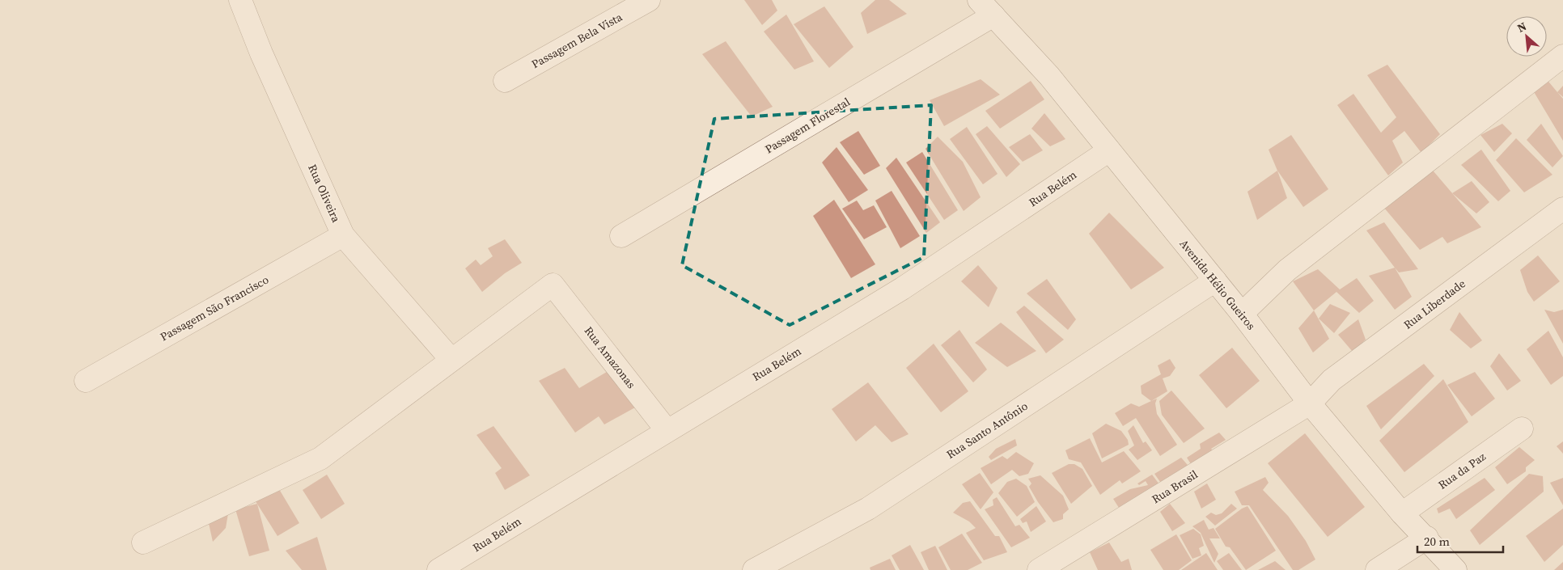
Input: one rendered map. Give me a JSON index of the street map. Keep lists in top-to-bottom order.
{
  "streets": {
    "street": [
      "Passagem Bela Vista",
      "Passagem Florestal",
      "Rua Belém",
      "Rua Oliveira",
      "Avenida Hélio Gueiros",
      "Rua Liberdade",
      "Passagem São Francisco",
      "Rua Amazonas",
      "Rua Santo Antônio",
      "Rua da Paz",
      "Rua Brasil"
    ]
  },
  "crossings": [
    ["Passagem Florestal", "Avenida Hélio Gueiros"],
    ["Rua Belém", "Avenida Hélio Gueiros"],
    ["Rua Belém", "Rua Amazonas"],
    ["Rua Oliveira", "Passagem São Francisco"],
    ["Rua Oliveira", "Rua Amazonas"],
    ["Avenida Hélio Gueiros", "Rua Liberdade"],
    ["Avenida Hélio Gueiros", "Rua Santo Antônio"],
    ["Avenida Hélio Gueiros", "Rua da Paz"],
    ["Avenida Hélio Gueiros", "Rua Brasil"],
    ["Rua Liberdade", "Rua Brasil"]
  ],
  "scale_bar": "20 m",
  "north": "top left"
}
